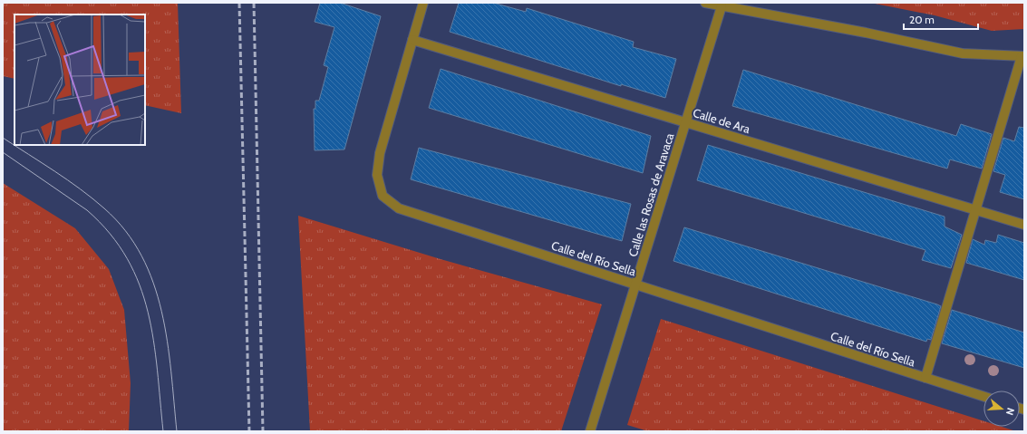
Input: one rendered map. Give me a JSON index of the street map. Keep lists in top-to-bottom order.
{
  "streets": {
    "street": ["Calle de Ara", "Calle las Rosas de Aravaca", "Calle del Río Sella"]
  },
  "crossings": [
    ["Calle de Ara", "Calle las Rosas de Aravaca"],
    ["Calle de Ara", "Calle del Río Sella"],
    ["Calle las Rosas de Aravaca", "Calle del Río Sella"]
  ],
  "scale_bar": "20 m",
  "north": "right"
}
